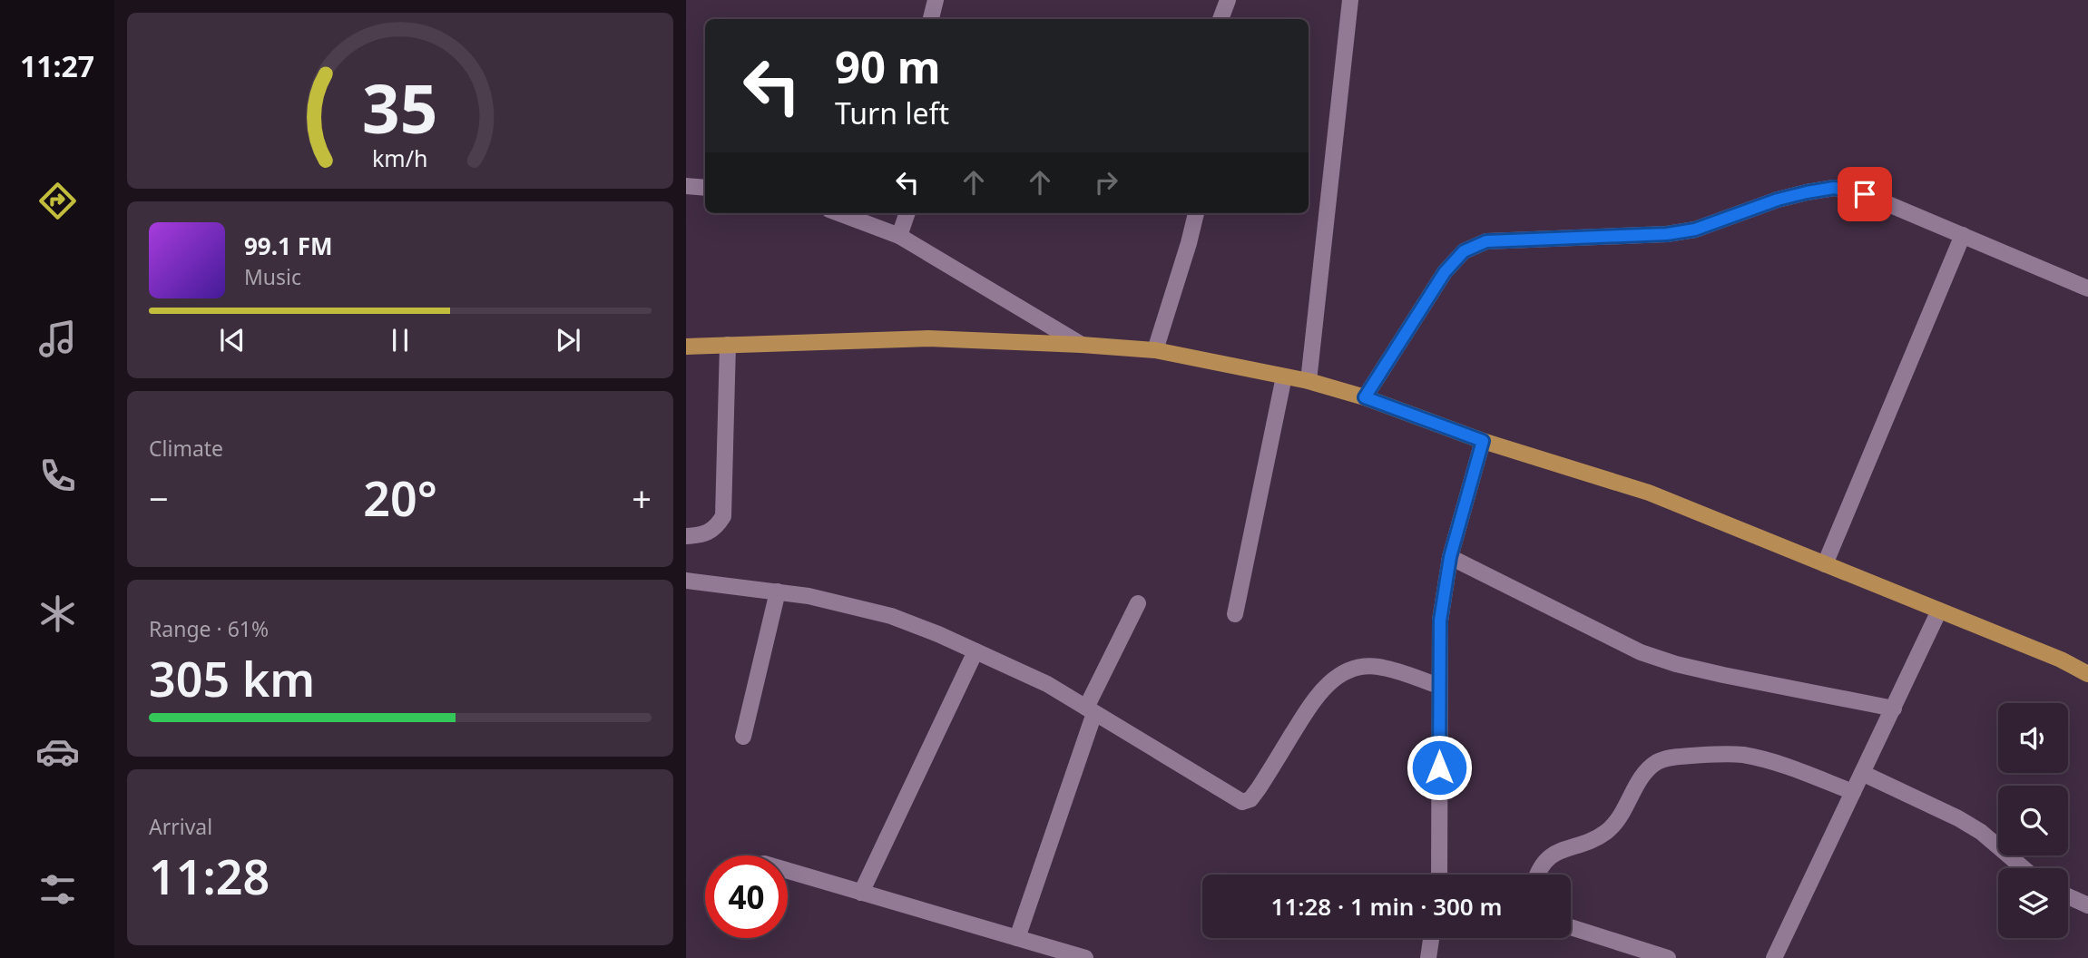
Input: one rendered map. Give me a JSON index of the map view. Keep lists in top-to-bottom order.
{
  "page": {
    "tabs": "11:27",
    "turn": ["90 m", "Turn left"],
    "song": ["99.1 FM", "Music"],
    "tile": [
      "Climate",
      ["Range · 61%", "305 km"],
      ["Arrival", "11:28"]
    ],
    "heat": ["−", "20°", "+"],
    "limit": "40",
    "trip": "11:28 · 1 min · 300 m",
    "gauge": ["35", "km/h"]
  }
}
